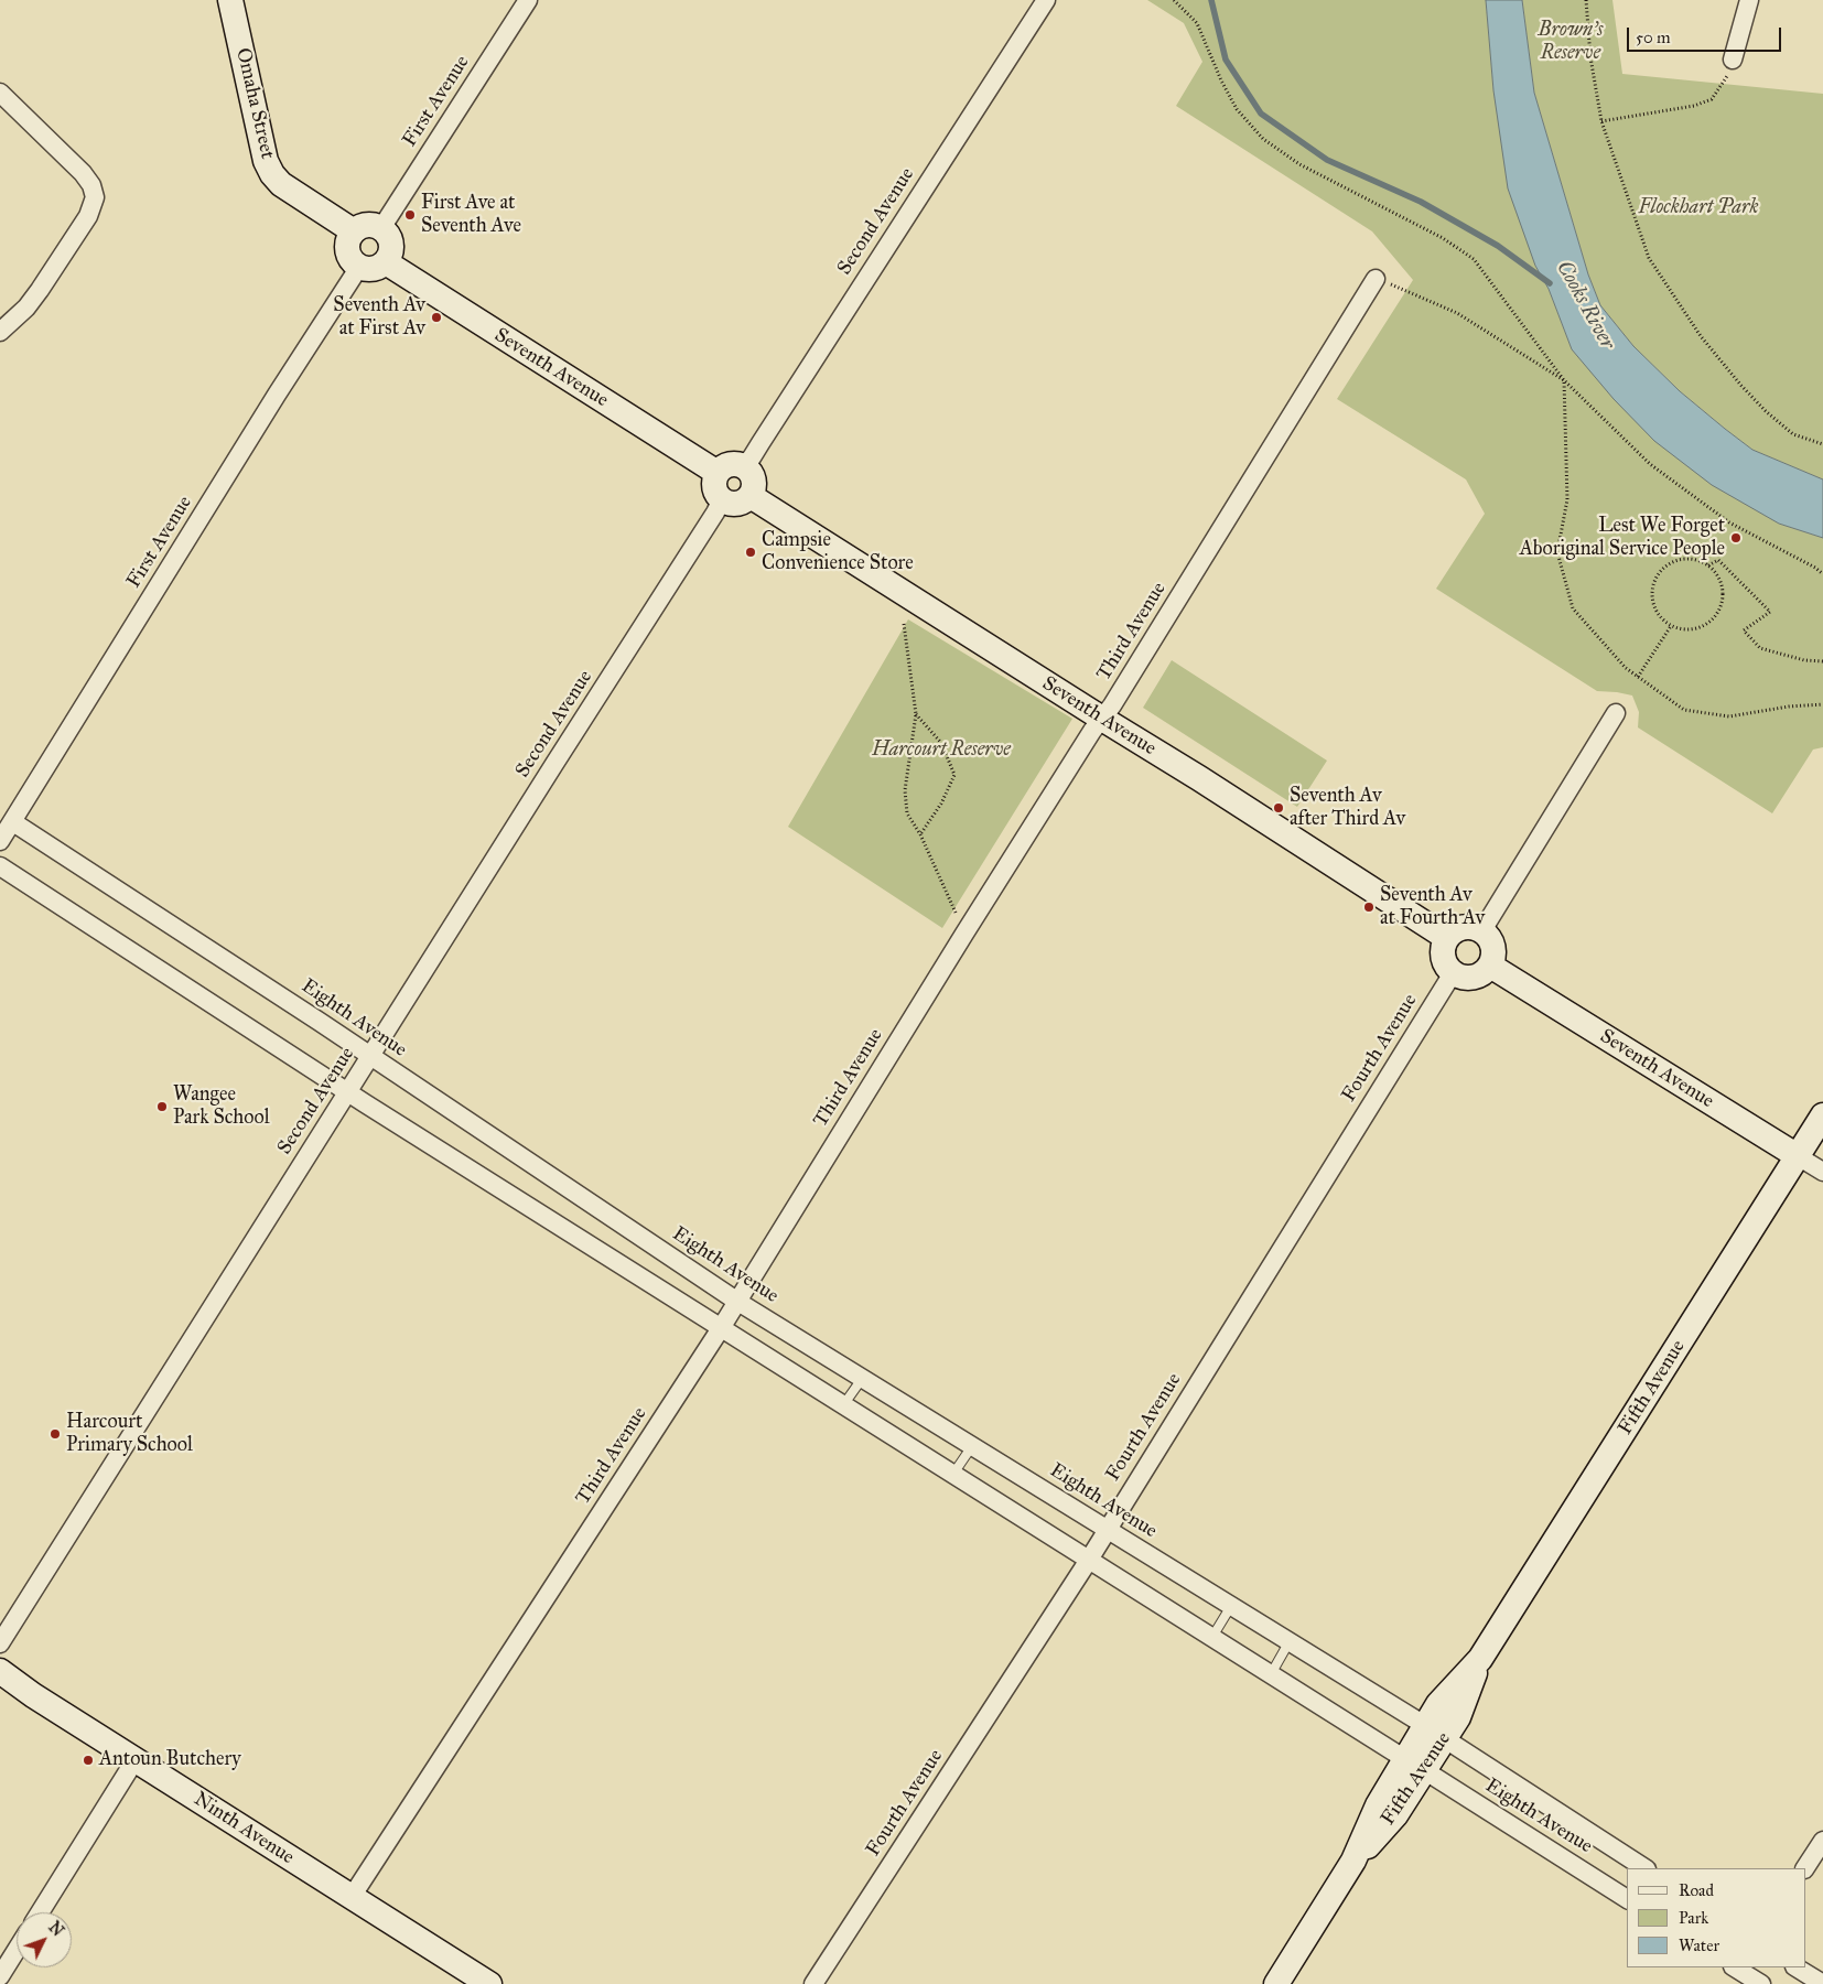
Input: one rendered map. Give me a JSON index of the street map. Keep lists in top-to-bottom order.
{
  "streets": {
    "street": [
      "First Avenue",
      "Omaha Street",
      "Second Avenue",
      "Seventh Avenue",
      "Third Avenue",
      "Eighth Avenue",
      "Fourth Avenue",
      "Fifth Avenue",
      "Ninth Avenue"
    ]
  },
  "crossings": [
    ["First Avenue", "Omaha Street"],
    ["First Avenue", "Seventh Avenue"],
    ["First Avenue", "Eighth Avenue"],
    ["Omaha Street", "Seventh Avenue"],
    ["Second Avenue", "Seventh Avenue"],
    ["Second Avenue", "Eighth Avenue"],
    ["Seventh Avenue", "Third Avenue"],
    ["Seventh Avenue", "Fourth Avenue"],
    ["Seventh Avenue", "Fifth Avenue"],
    ["Third Avenue", "Eighth Avenue"],
    ["Third Avenue", "Ninth Avenue"],
    ["Eighth Avenue", "Fourth Avenue"],
    ["Eighth Avenue", "Fifth Avenue"]
  ],
  "water": ["Cooks River"],
  "parks": ["Brown's Reserve", "Flockhart Park", "Harcourt Reserve"],
  "places": [
    "First Ave at Seventh Ave",
    "Seventh Av at First Av",
    "Lest We Forget Aboriginal Service People",
    "Campsie Convenience Store",
    "Seventh Av after Third Av",
    "Seventh Av at Fourth Av",
    "Wangee Park School",
    "Harcourt Primary School",
    "Antoun Butchery"
  ],
  "legend": ["Road", "Park", "Water"],
  "scale_bar": "50 m",
  "north": "top right"
}
